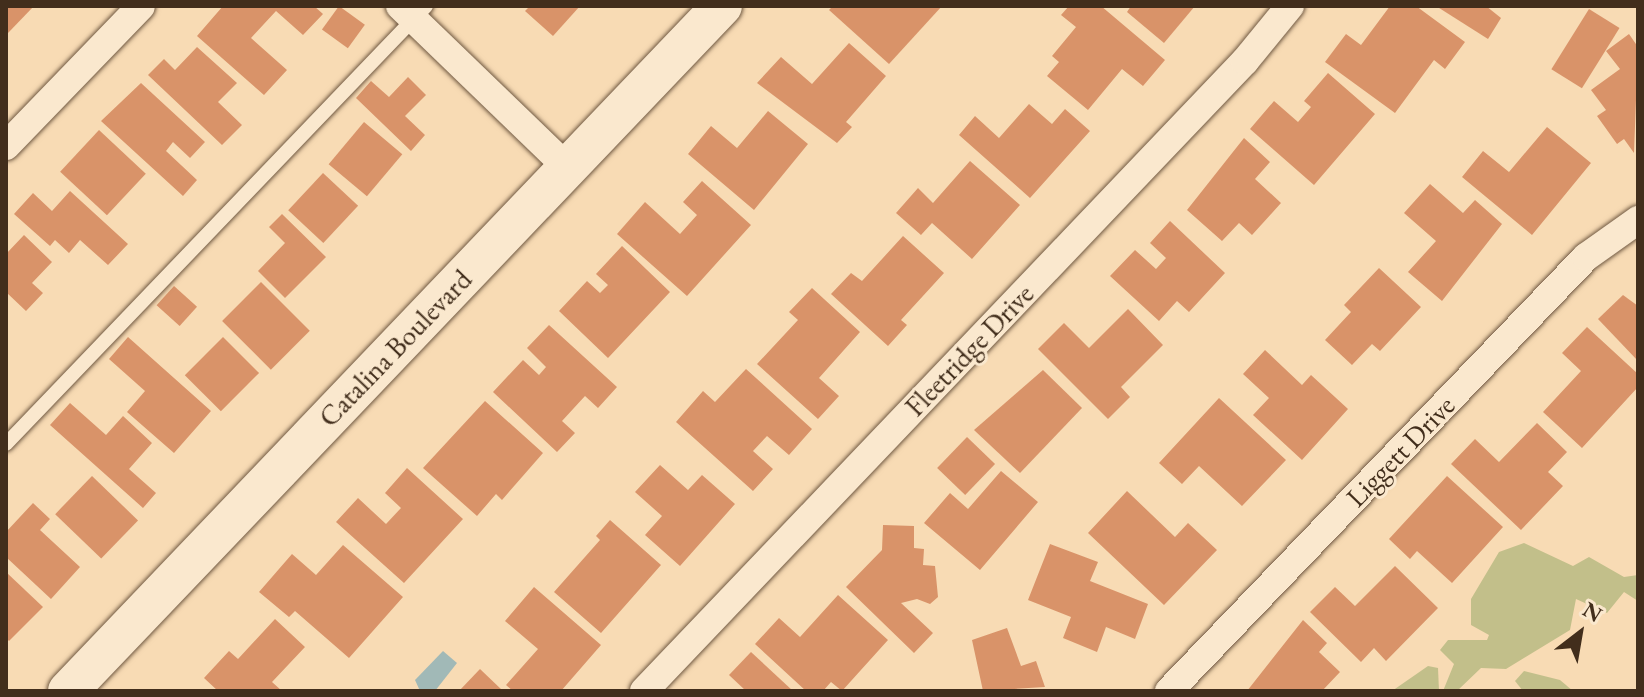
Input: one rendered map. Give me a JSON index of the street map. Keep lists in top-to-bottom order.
{
  "streets": {
    "main road": ["Catalina Boulevard"],
    "street": ["Fleetridge Drive", "Liggett Drive"]
  },
  "north": "top right"
}
